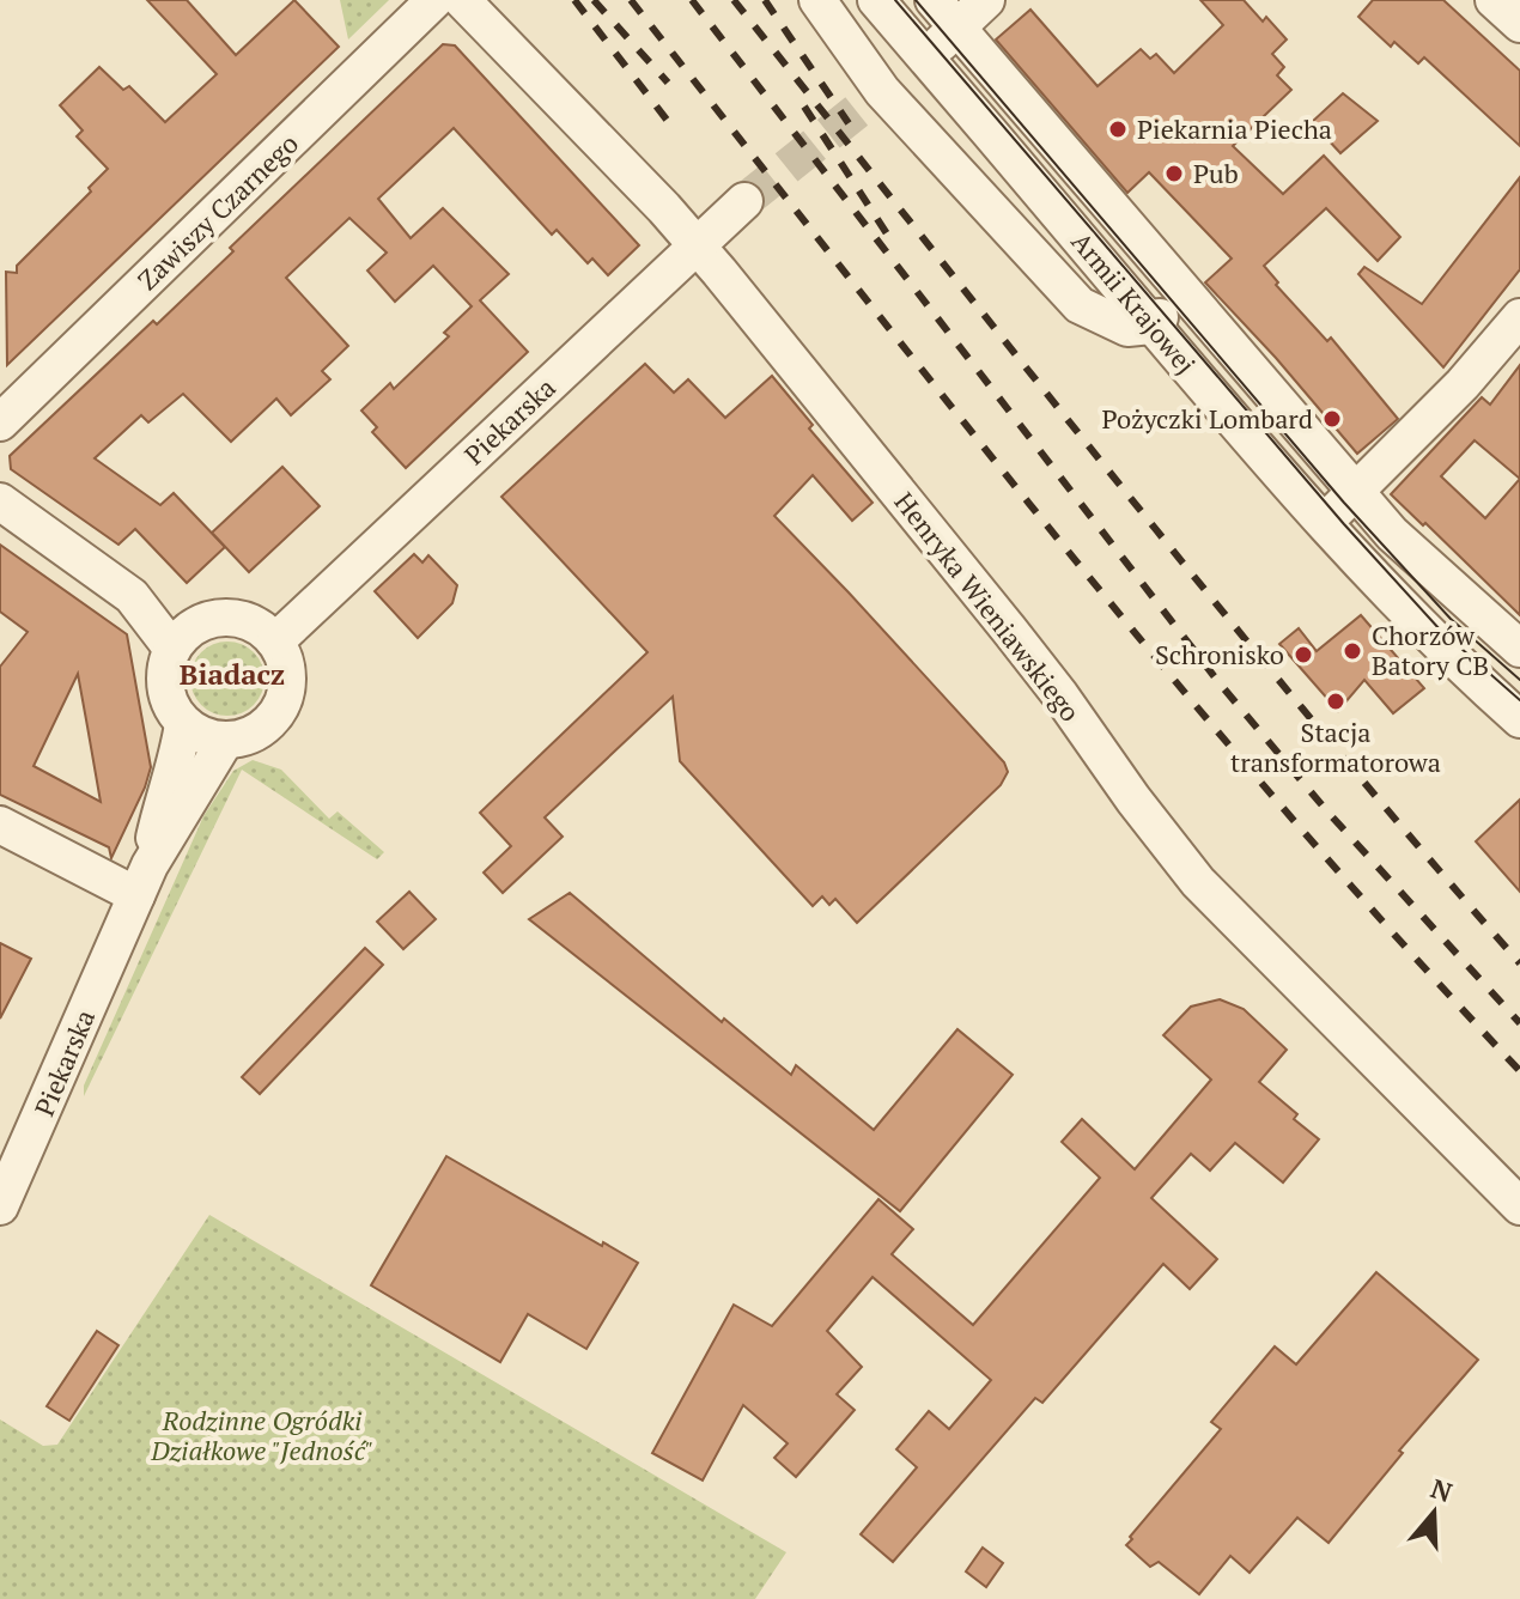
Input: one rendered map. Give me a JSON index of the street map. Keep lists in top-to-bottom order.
{
  "streets": {
    "street": [
      "Zawiszy Czarnego",
      "Armii Krajowej",
      "Piekarska",
      "Henryka Wieniawskiego"
    ]
  },
  "crossings": [
    ["Piekarska", "Henryka Wieniawskiego"]
  ],
  "districts": ["Biadacz"],
  "parks": ["Rodzinne Ogródki Działkowe \"Jedność\""],
  "places": [
    "Piekarnia Piecha",
    "Pub",
    "Pożyczki Lombard",
    "Chorzów Batory CB",
    "Schronisko",
    "Stacja transformatorowa"
  ],
  "north": "top"
}
